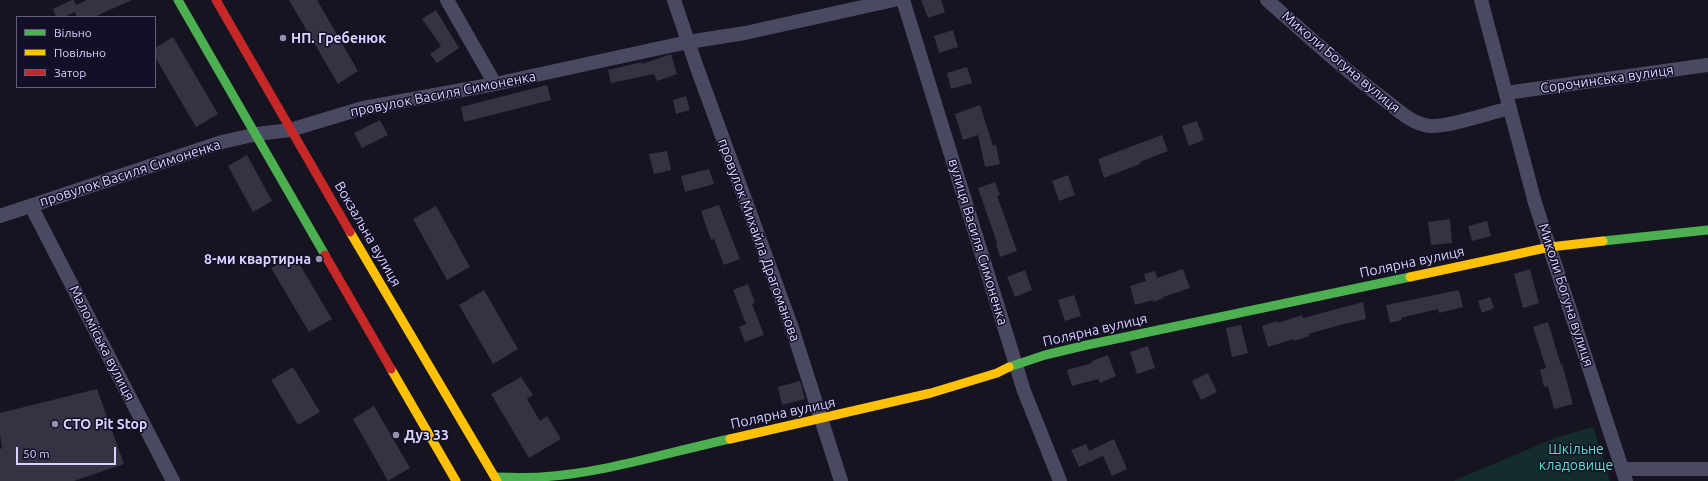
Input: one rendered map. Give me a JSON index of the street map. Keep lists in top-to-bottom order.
{
  "streets": {
    "street": [
      "Миколи Богуна вулиця",
      "Сорочинська вулиця",
      "провулок Василя Симоненка",
      "Вокзальна вулиця",
      "провулок Михайла Драгоманова",
      "вулиця Василя Симоненка",
      "Полярна вулиця",
      "Маломіська вулиця"
    ]
  },
  "crossings": [
    ["Миколи Богуна вулиця", "Сорочинська вулиця"],
    ["Миколи Богуна вулиця", "Полярна вулиця"],
    ["провулок Василя Симоненка", "Вокзальна вулиця"],
    ["провулок Василя Симоненка", "провулок Михайла Драгоманова"],
    ["провулок Василя Симоненка", "Маломіська вулиця"],
    ["Вокзальна вулиця", "Полярна вулиця"],
    ["провулок Михайла Драгоманова", "Полярна вулиця"],
    ["вулиця Василя Симоненка", "Полярна вулиця"]
  ],
  "parks": ["Шкільне кладовище"],
  "places": [
    "НП. Гребенюк",
    "8-ми квартирна",
    "СТО Pit Stop",
    "Дуз 33"
  ],
  "legend": ["Вільно", "Повільно", "Затор"],
  "scale_bar": "50 m"
}
